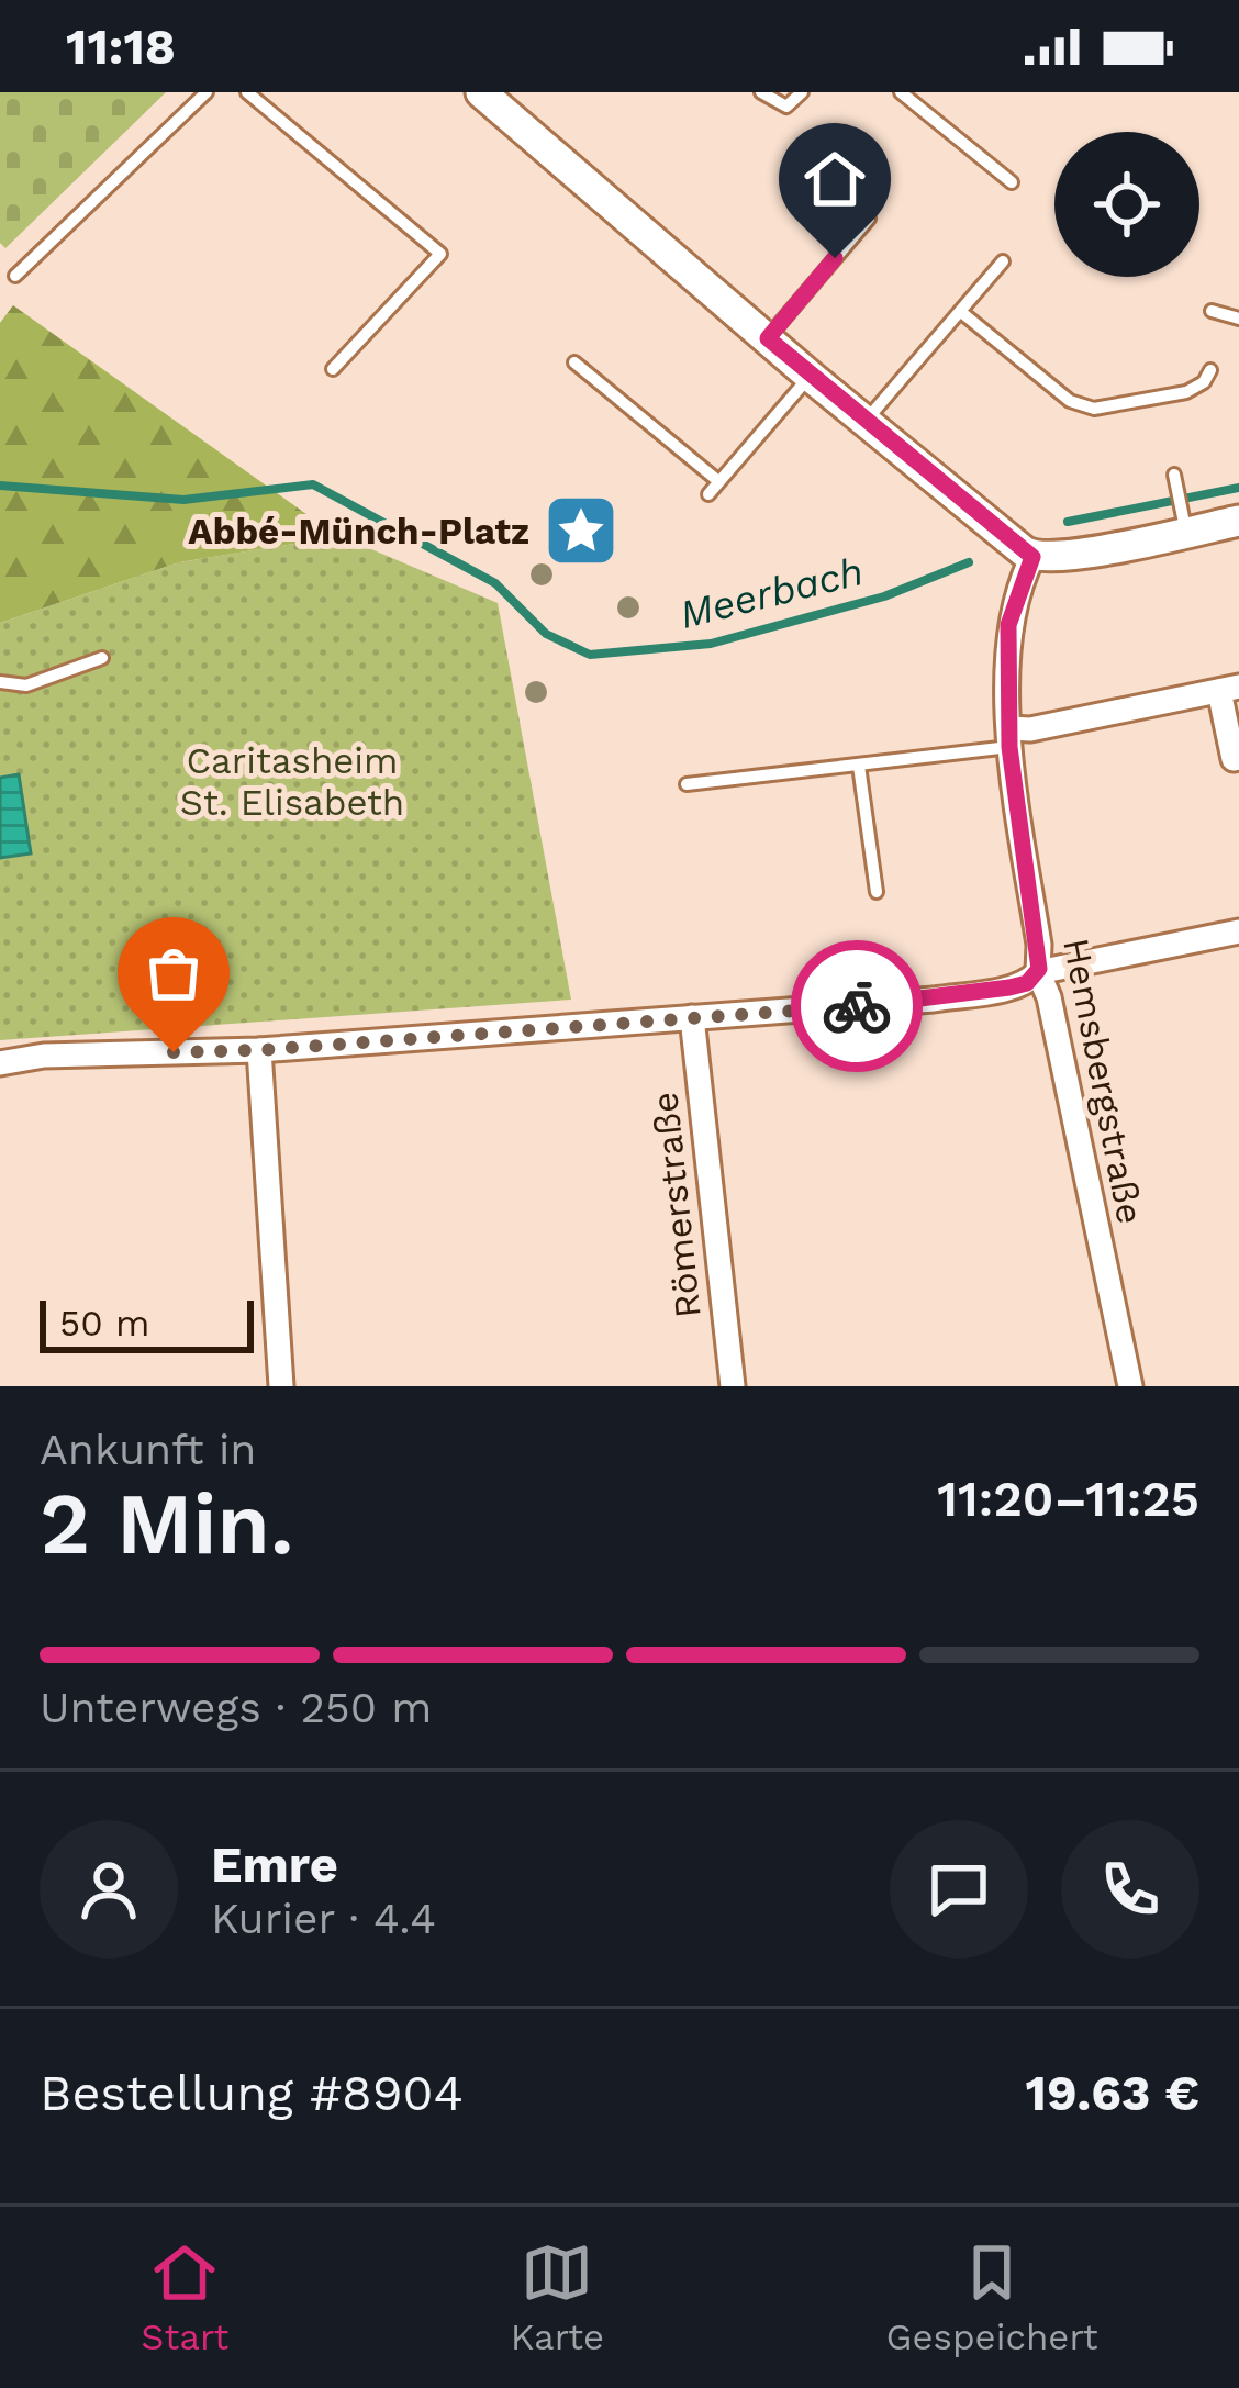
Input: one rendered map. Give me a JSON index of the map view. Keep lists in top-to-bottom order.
{
  "streets": {
    "street": ["Hemsbergstraße", "Römerstraße"]
  },
  "water": ["Meerbach"],
  "parks": ["Caritasheim St. Elisabeth"],
  "places": {
    "place": ["Abbé-Münch-Platz"]
  },
  "scale_bar": "50 m",
  "page": {
    "status": "11:18",
    "scale": "50 m",
    "heading": ["2 Min.", "Ankunft in", "11:20–11:25"],
    "panel": [
      "Emre",
      "Kurier · 4.4",
      "Bestellung #8904",
      "19.63 €"
    ],
    "bar": "Unterwegs · 250 m",
    "tabs": ["Start", "Karte", "Gespeichert"]
  }
}
